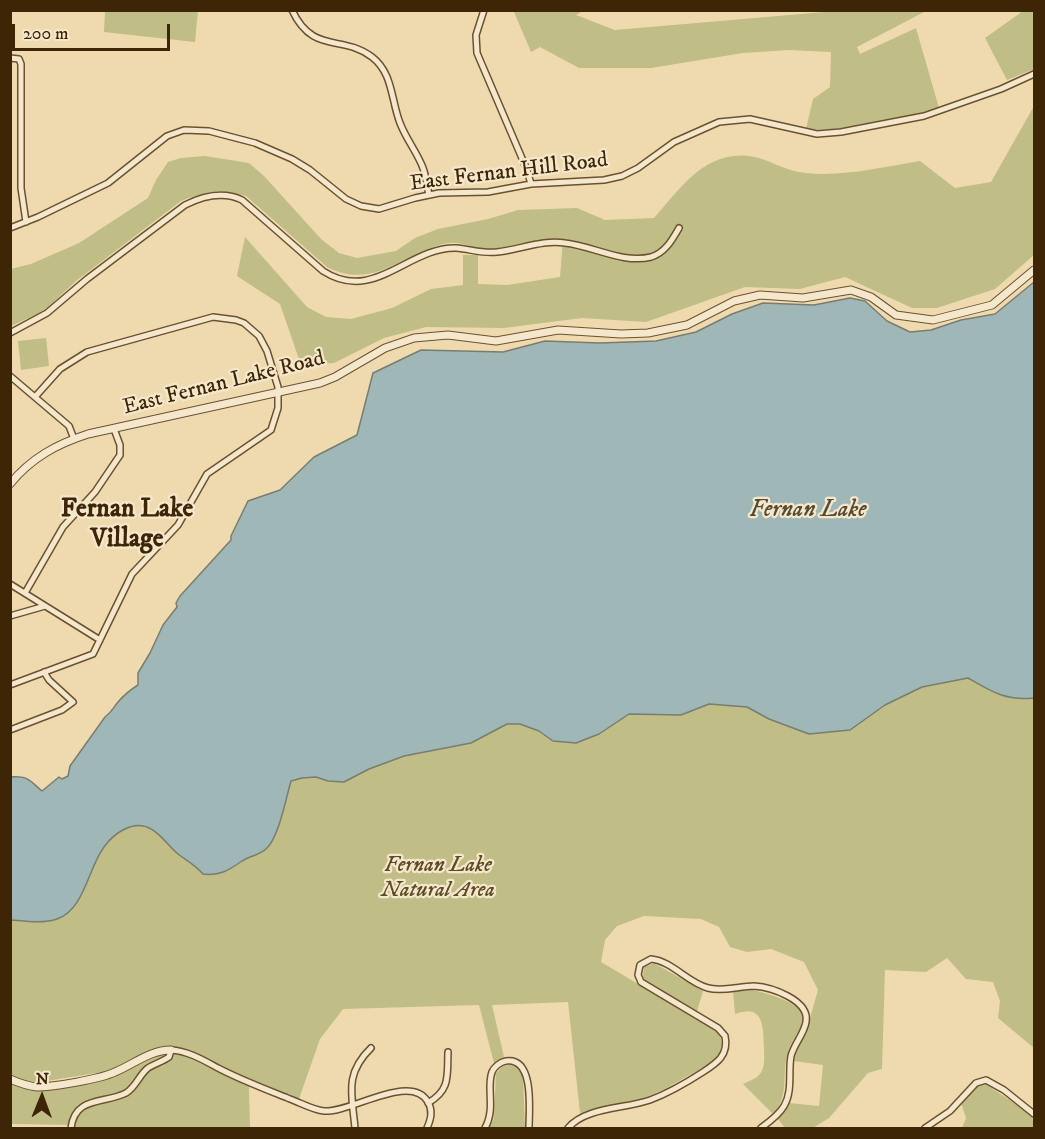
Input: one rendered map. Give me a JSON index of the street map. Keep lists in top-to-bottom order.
{
  "streets": {
    "street": ["East Fernan Hill Road", "East Fernan Lake Road"]
  },
  "districts": ["Fernan Lake Village"],
  "water": ["Fernan Lake"],
  "parks": ["Fernan Lake Natural Area"],
  "scale_bar": "200 m",
  "north": "top"
}
